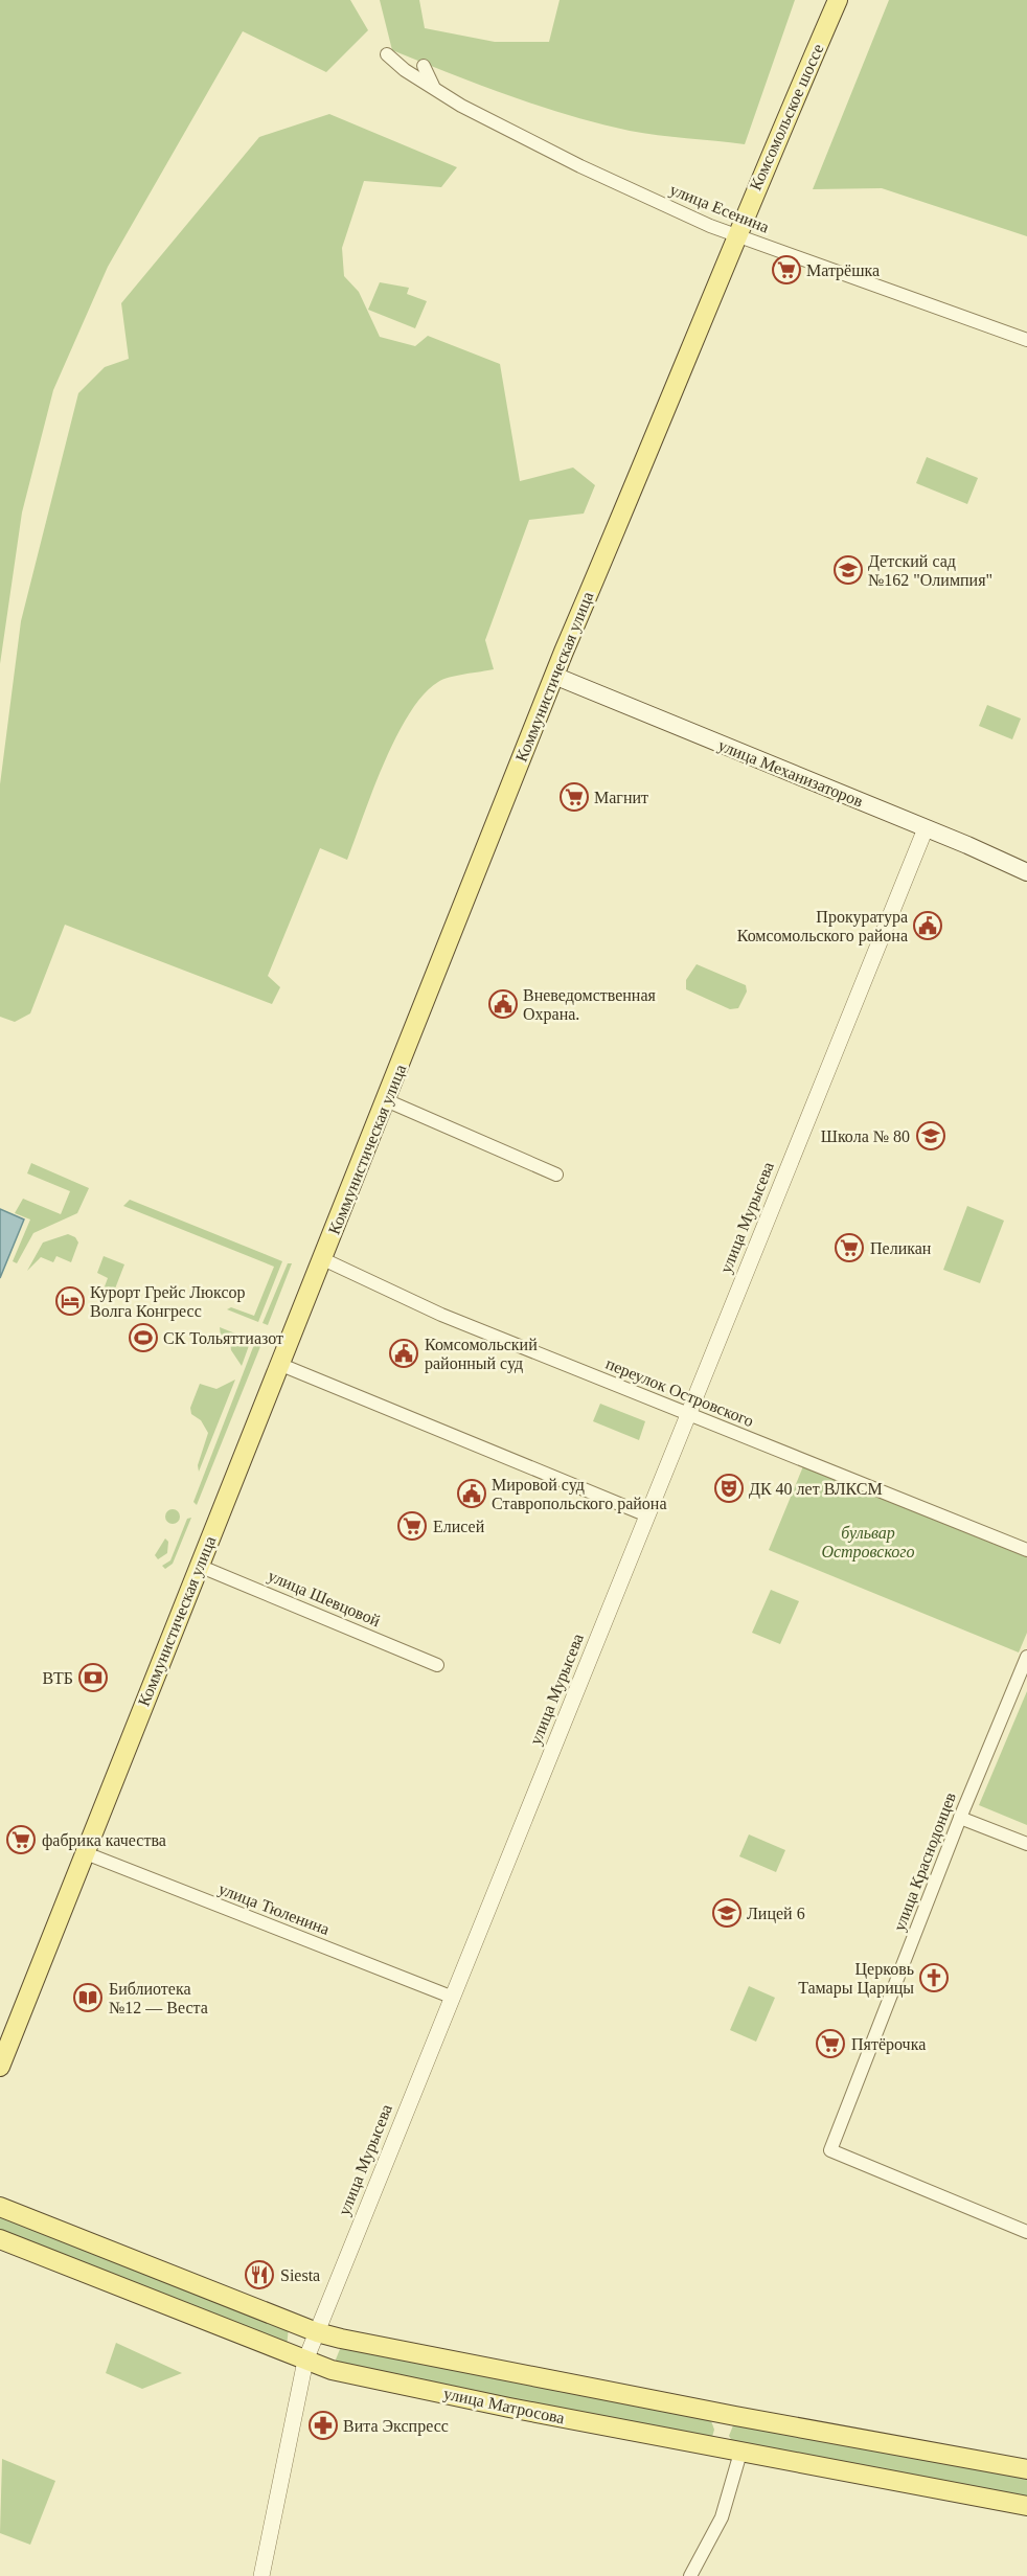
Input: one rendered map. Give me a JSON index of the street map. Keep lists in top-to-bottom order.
{
  "streets": {
    "main road": [
      "Комсомольское шоссе",
      "Коммунистическая улица",
      "улица Механизаторов",
      "улица Матросова"
    ],
    "street": [
      "улица Есенина",
      "улица Мурысева",
      "переулок Островского",
      "улица Шевцовой",
      "улица Краснодонцев",
      "улица Тюленина"
    ]
  },
  "crossings": [
    ["Комсомольское шоссе", "улица Есенина"],
    ["Комсомольское шоссе", "Коммунистическая улица"],
    ["улица Есенина", "Коммунистическая улица"],
    ["Коммунистическая улица", "улица Механизаторов"],
    ["Коммунистическая улица", "переулок Островского"],
    ["Коммунистическая улица", "улица Шевцовой"],
    ["Коммунистическая улица", "улица Тюленина"],
    ["улица Механизаторов", "улица Мурысева"],
    ["улица Мурысева", "переулок Островского"],
    ["улица Мурысева", "улица Тюленина"],
    ["улица Мурысева", "улица Матросова"]
  ],
  "parks": ["бульвар Островского"],
  "places": {
    "supermarket": [
      "Матрёшка",
      "Магнит",
      "Пеликан",
      "Елисей",
      "фабрика качества",
      "Пятёрочка"
    ],
    "school or university": ["Детский сад №162 \"Олимпия\"", "Школа № 80", "Лицей 6"],
    "public building": [
      "Прокуратура Комсомольского района",
      "Вневедомственная Охрана.",
      "Комсомольский районный суд",
      "Мировой суд Ставропольского района"
    ],
    "hotel": ["Курорт Грейс Люксор Волга Конгресс"],
    "sports": ["СК Тольяттиазот"],
    "theatre": ["ДК 40 лет ВЛКСМ"],
    "bank": ["ВТБ"],
    "church": ["Церковь Тамары Царицы"],
    "library": ["Библиотека №12 — Веста"],
    "restaurant": ["Siesta"],
    "pharmacy": ["Вита Экспресс"]
  }
}
